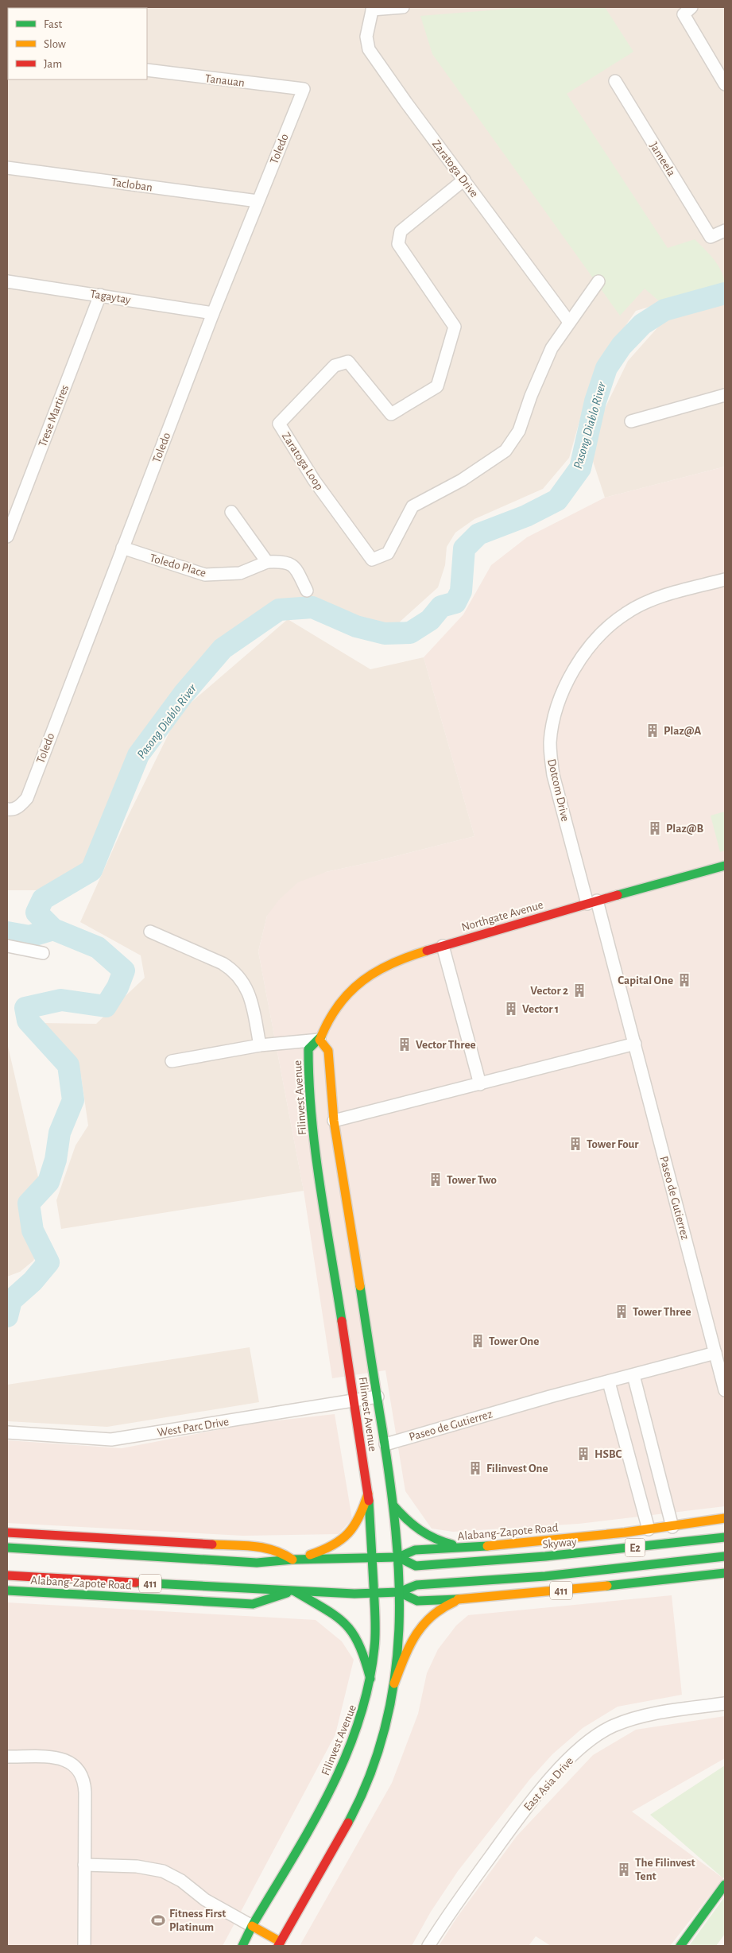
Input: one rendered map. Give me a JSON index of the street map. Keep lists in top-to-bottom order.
{
  "streets": {
    "main road": [
      "Northgate Avenue",
      "Filinvest Avenue",
      "Alabang-Zapote Road",
      "Skyway",
      "E2",
      "411"
    ],
    "street": [
      "Tanauan",
      "Toledo",
      "Jameela",
      "Zaratoga Drive",
      "Tacloban",
      "Tagaytay",
      "Trese Martires",
      "Zaratoga Loop",
      "Toledo Place",
      "Dotcom Drive",
      "Paseo de Gutierrez",
      "West Parc Drive",
      "East Asia Drive"
    ]
  },
  "crossings": [
    ["Tanauan", "Toledo"],
    ["Toledo", "Tacloban"],
    ["Toledo", "Tagaytay"],
    ["Toledo", "Toledo Place"],
    ["Zaratoga Drive", "Zaratoga Loop"],
    ["Tagaytay", "Trese Martires"],
    ["Dotcom Drive", "Northgate Avenue"],
    ["Dotcom Drive", "Paseo de Gutierrez"],
    ["Northgate Avenue", "Filinvest Avenue"],
    ["Northgate Avenue", "Paseo de Gutierrez"],
    ["Filinvest Avenue", "Paseo de Gutierrez"],
    ["Filinvest Avenue", "West Parc Drive"],
    ["Filinvest Avenue", "Alabang-Zapote Road"],
    ["Filinvest Avenue", "Skyway"],
    ["Filinvest Avenue", "E2"],
    ["Alabang-Zapote Road", "Skyway"],
    ["Alabang-Zapote Road", "E2"]
  ],
  "water": ["Pasong Diablo River"],
  "places": {
    "building": [
      "Plaz@A",
      "Plaz@B",
      "Capital One",
      "Vector 2",
      "Vector 1",
      "Vector Three",
      "Tower Four",
      "Tower Two",
      "Tower Three",
      "Tower One",
      "HSBC",
      "Filinvest One",
      "The Filinvest Tent"
    ],
    "sports": ["Fitness First Platinum"]
  },
  "legend": ["Fast", "Slow", "Jam"]
}
